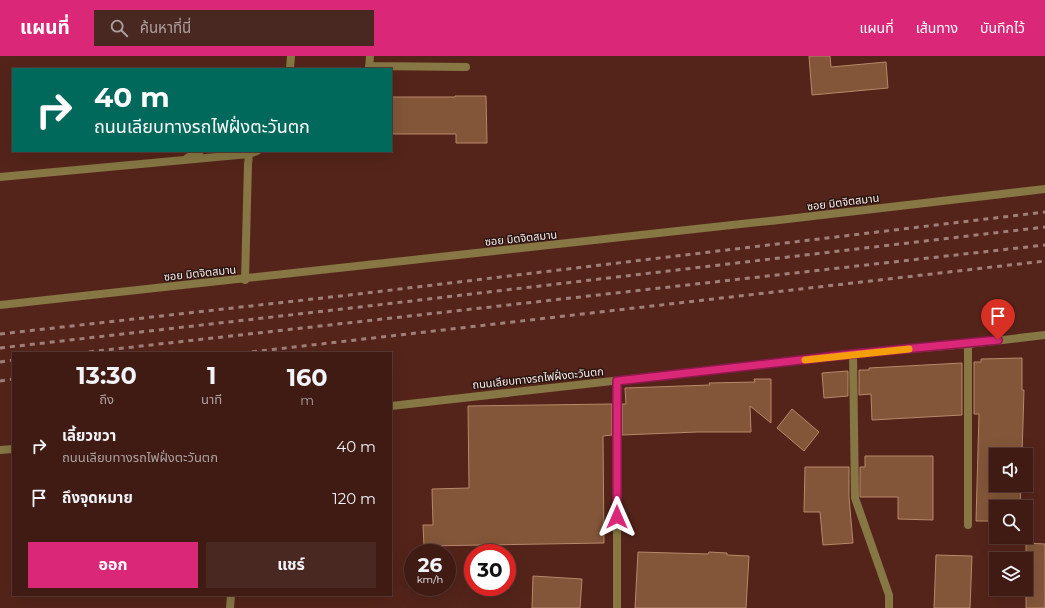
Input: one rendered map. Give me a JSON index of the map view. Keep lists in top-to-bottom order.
{
  "streets": {
    "street": ["ซอย มิตจิตสมาน", "ถนนเลียบทางรถไฟฝั่งตะวันตก"]
  },
  "page": {
    "header": "แผนที่",
    "search": "ค้นหาที่นี่",
    "nav": ["แผนที่", "เส้นทาง", "บันทึกไว้"],
    "turn": ["40 m", "ถนนเลียบทางรถไฟฝั่งตะวันตก"],
    "eta": [
      "13:30",
      "ถึง",
      "1",
      "นาที",
      "160",
      "m"
    ],
    "list": [
      {
        "name": "เลี้ยวขวา",
        "note": "ถนนเลียบทางรถไฟฝั่งตะวันตก",
        "value": "40 m"
      },
      {
        "name": "ถึงจุดหมาย",
        "value": "120 m"
      }
    ],
    "buttons": ["ออก", "แชร์"],
    "speed": "26 km/h",
    "limit": "30"
  }
}
